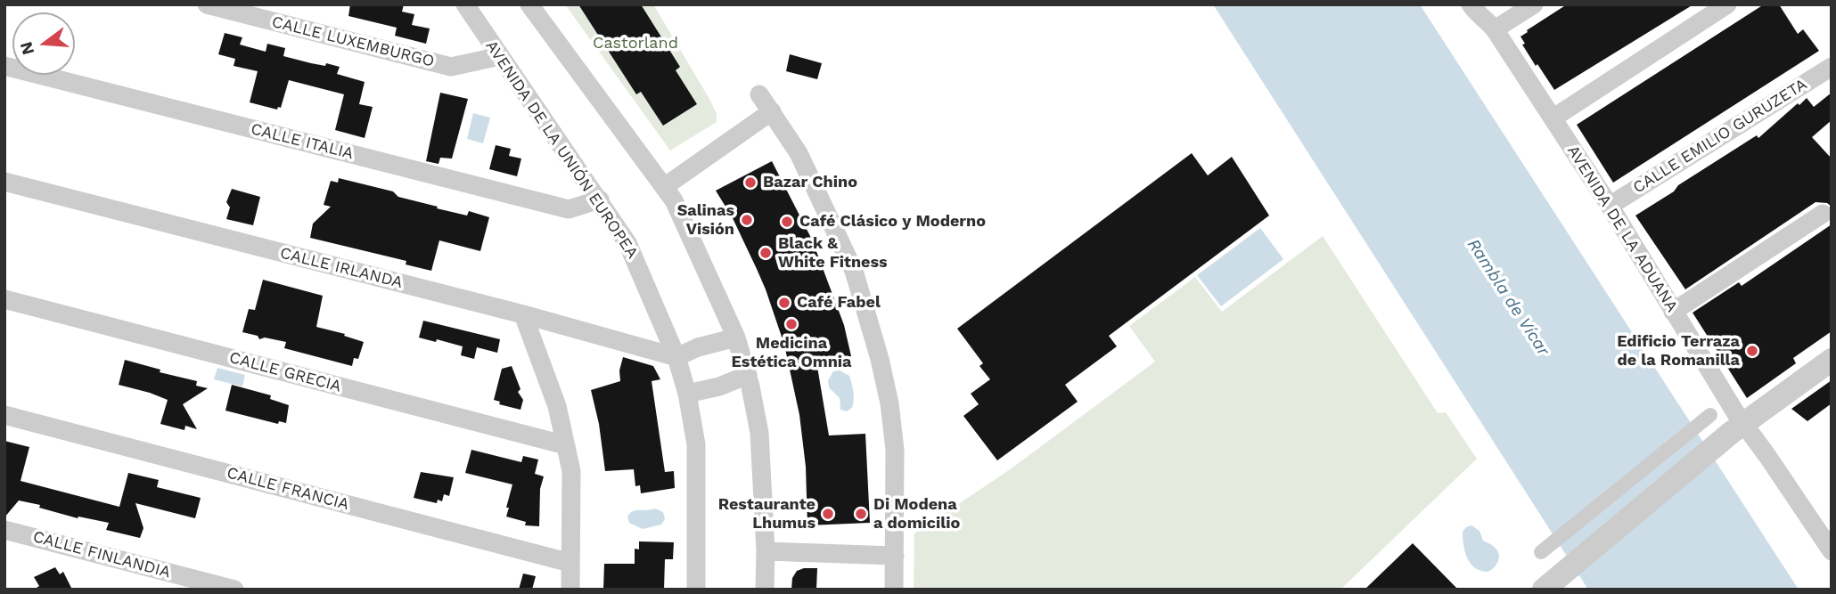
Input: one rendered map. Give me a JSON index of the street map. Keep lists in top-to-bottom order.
{
  "streets": {
    "street": [
      "CALLE LUXEMBURGO",
      "CALLE EMILIO GURUZETA",
      "CALLE ITALIA",
      "AVENIDA DE LA UNIÓN EUROPEA",
      "AVENIDA DE LA ADUANA",
      "CALLE IRLANDA",
      "CALLE GRECIA",
      "CALLE FRANCIA",
      "CALLE FINLANDIA"
    ]
  },
  "crossings": [
    ["CALLE LUXEMBURGO", "AVENIDA DE LA UNIÓN EUROPEA"],
    ["CALLE EMILIO GURUZETA", "AVENIDA DE LA ADUANA"],
    ["CALLE ITALIA", "AVENIDA DE LA UNIÓN EUROPEA"],
    ["AVENIDA DE LA UNIÓN EUROPEA", "CALLE IRLANDA"]
  ],
  "water": ["Rambla de Vícar"],
  "parks": ["Castorland"],
  "places": [
    "Bazar Chino",
    "Salinas Visión",
    "Café Clásico y Moderno",
    "Black & White Fitness",
    "Café Fabel",
    "Medicina Estética Omnia",
    "Edificio Terraza de la Romanilla",
    "Restaurante Lhumus",
    "Di Modena a domicilio"
  ],
  "north": "left"
}
